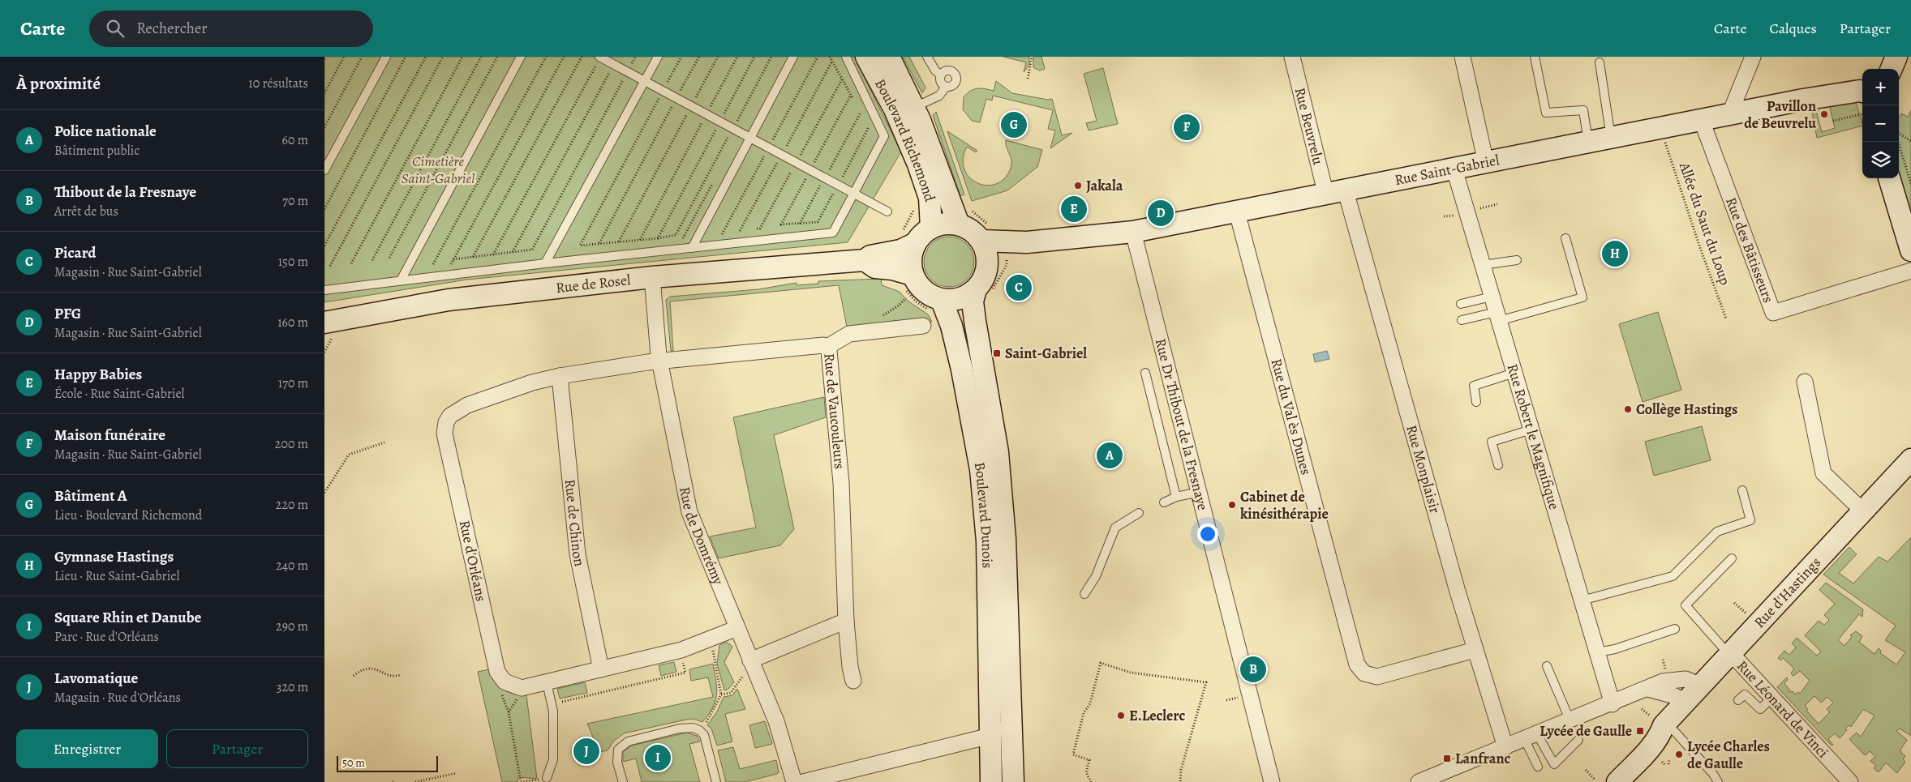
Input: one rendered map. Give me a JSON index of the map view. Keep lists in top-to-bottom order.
{
  "streets": {
    "street": [
      "Rue Beuvrelu",
      "Boulevard Richemond",
      "Rue Saint-Gabriel",
      "Rue des Bâtisseurs",
      "Rue de Rosel",
      "Rue de Vaucouleurs",
      "Rue du Val ès Dunes",
      "Rue Dr Thibout de la Fresnaye",
      "Rue Robert le Magnifique",
      "Rue Monplaisir",
      "Boulevard Dunois",
      "Rue de Chinon",
      "Rue de Domrémy",
      "Rue d'Orléans",
      "Rue d'Hastings",
      "Rue Léonard de Vinci"
    ],
    "path": ["Allée du Saut du Loup"]
  },
  "crossings": [
    ["Rue Beuvrelu", "Rue Saint-Gabriel"],
    ["Rue Beuvrelu", "Rue Monplaisir"],
    ["Rue Saint-Gabriel", "Rue des Bâtisseurs"],
    ["Rue Saint-Gabriel", "Rue du Val ès Dunes"],
    ["Rue Saint-Gabriel", "Rue Dr Thibout de la Fresnaye"],
    ["Rue Saint-Gabriel", "Rue Robert le Magnifique"],
    ["Rue Saint-Gabriel", "Rue Monplaisir"],
    ["Rue de Rosel", "Rue de Domrémy"],
    ["Rue de Vaucouleurs", "Rue de Domrémy"],
    ["Rue de Vaucouleurs", "Rue d'Orléans"],
    ["Rue du Val ès Dunes", "Rue Monplaisir"],
    ["Rue de Chinon", "Rue d'Orléans"],
    ["Rue de Domrémy", "Rue d'Orléans"],
    ["Rue d'Hastings", "Rue Léonard de Vinci"]
  ],
  "parks": ["Cimetière Saint-Gabriel"],
  "places": {
    "other": [
      "Pavillon de Beuvrelu",
      "Jakala",
      "Collège Hastings",
      "Cabinet de kinésithérapie",
      "E.Leclerc",
      "Lycée Charles de Gaulle"
    ],
    "transit": ["Saint-Gabriel", "Lycée de Gaulle", "Lanfranc"]
  },
  "scale_bar": "50 m",
  "page": {
    "header": "Carte",
    "search": "Rechercher",
    "nav": ["Carte", "Calques", "Partager"],
    "heading": ["À proximité", "10 résultats"],
    "map_buttons": ["+", "−"],
    "list": [
      {
        "mark": "A",
        "name": "Police nationale",
        "note": "Bâtiment public",
        "value": "60 m"
      },
      {
        "mark": "B",
        "name": "Thibout de la Fresnaye",
        "note": "Arrêt de bus",
        "value": "70 m"
      },
      {
        "mark": "C",
        "name": "Picard",
        "note": "Magasin · Rue Saint-Gabriel",
        "value": "150 m"
      },
      {
        "mark": "D",
        "name": "PFG",
        "note": "Magasin · Rue Saint-Gabriel",
        "value": "160 m"
      },
      {
        "mark": "E",
        "name": "Happy Babies",
        "note": "École · Rue Saint-Gabriel",
        "value": "170 m"
      },
      {
        "mark": "F",
        "name": "Maison funéraire",
        "note": "Magasin · Rue Saint-Gabriel",
        "value": "200 m"
      },
      {
        "mark": "G",
        "name": "Bâtiment A",
        "note": "Lieu · Boulevard Richemond",
        "value": "220 m"
      },
      {
        "mark": "H",
        "name": "Gymnase Hastings",
        "note": "Lieu · Rue Saint-Gabriel",
        "value": "240 m"
      },
      {
        "mark": "I",
        "name": "Square Rhin et Danube",
        "note": "Parc · Rue d'Orléans",
        "value": "290 m"
      },
      {
        "mark": "J",
        "name": "Lavomatique",
        "note": "Magasin · Rue d'Orléans",
        "value": "320 m"
      }
    ],
    "pins": [
      "G",
      "F",
      "E",
      "D",
      "H",
      "C",
      "A",
      "B",
      "J",
      "I"
    ],
    "buttons": ["Enregistrer", "Partager"],
    "scale": "50 m"
  }
}
